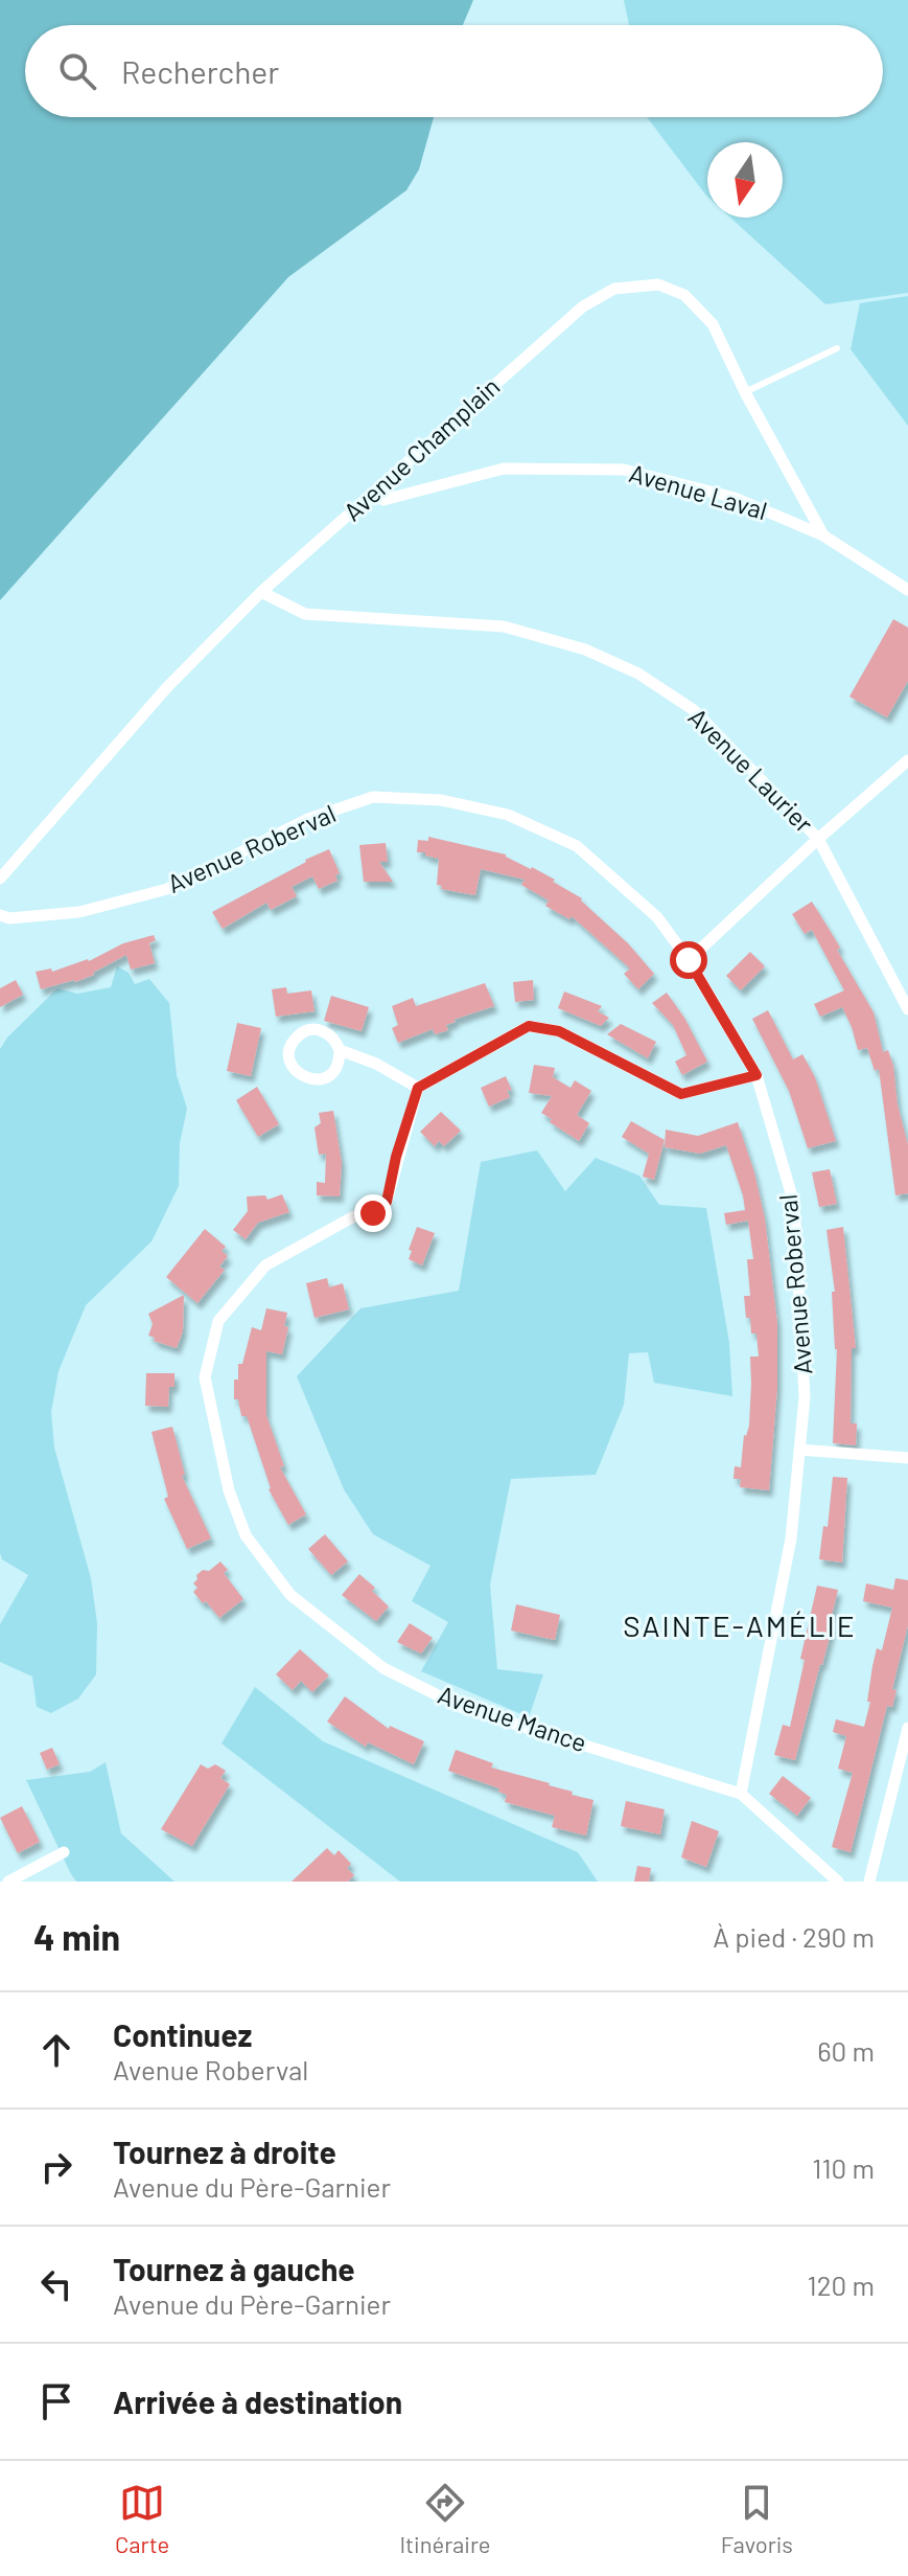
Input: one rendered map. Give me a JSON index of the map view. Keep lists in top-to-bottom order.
{
  "streets": {
    "street": [
      "Avenue Champlain",
      "Avenue Laval",
      "Avenue Laurier",
      "Avenue Roberval",
      "Avenue Mance"
    ]
  },
  "crossings": [
    ["Avenue Champlain", "Avenue Laval"],
    ["Avenue Champlain", "Avenue Laurier"],
    ["Avenue Roberval", "Avenue Mance"]
  ],
  "districts": ["SAINTE-AMÉLIE"],
  "north": "bottom",
  "page": {
    "search": "Rechercher",
    "heading": ["4 min", "À pied · 290 m"],
    "list": [
      ["Continuez", "Avenue Roberval", "60 m"],
      ["Tournez à droite", "Avenue du Père-Garnier", "110 m"],
      ["Tournez à gauche", "Avenue du Père-Garnier", "120 m"],
      "Arrivée à destination"
    ],
    "nav": ["Carte", "Itinéraire", "Favoris"]
  }
}
